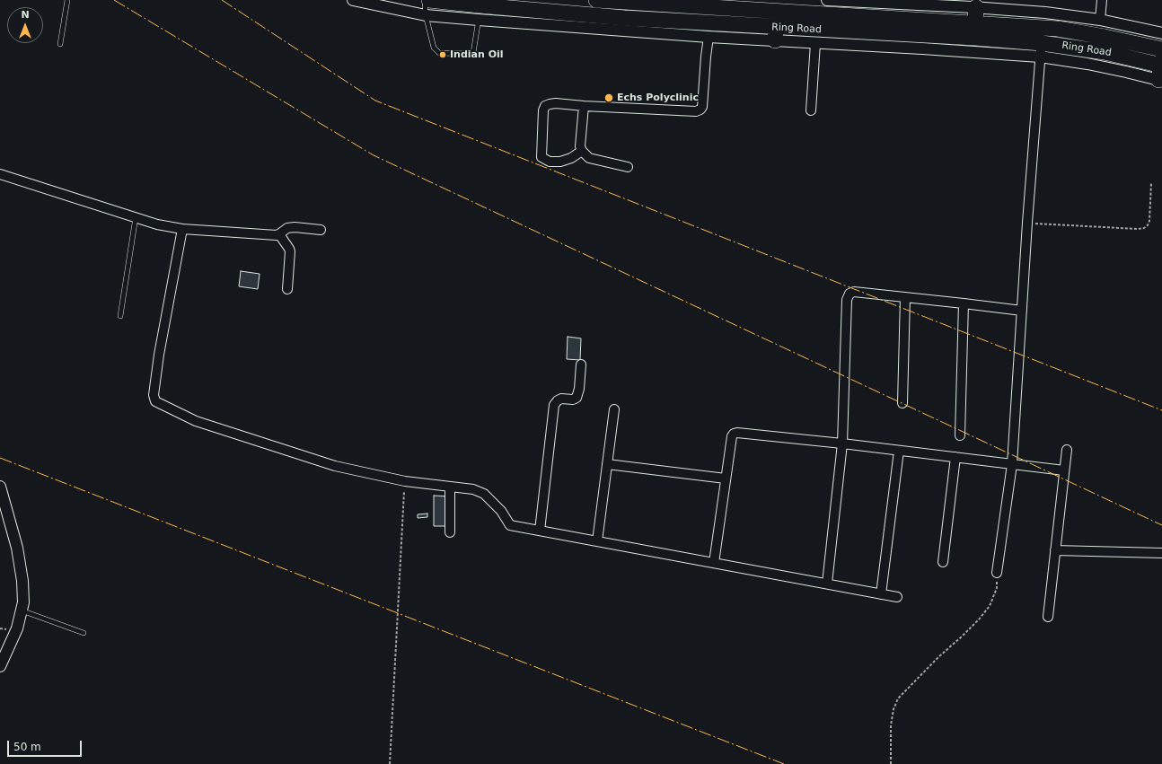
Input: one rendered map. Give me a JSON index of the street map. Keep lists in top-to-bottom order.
{
  "streets": {
    "highway": ["Ring Road"]
  },
  "places": ["Indian Oil", "Echs Polyclinic"],
  "scale_bar": "50 m",
  "north": "top"
}
